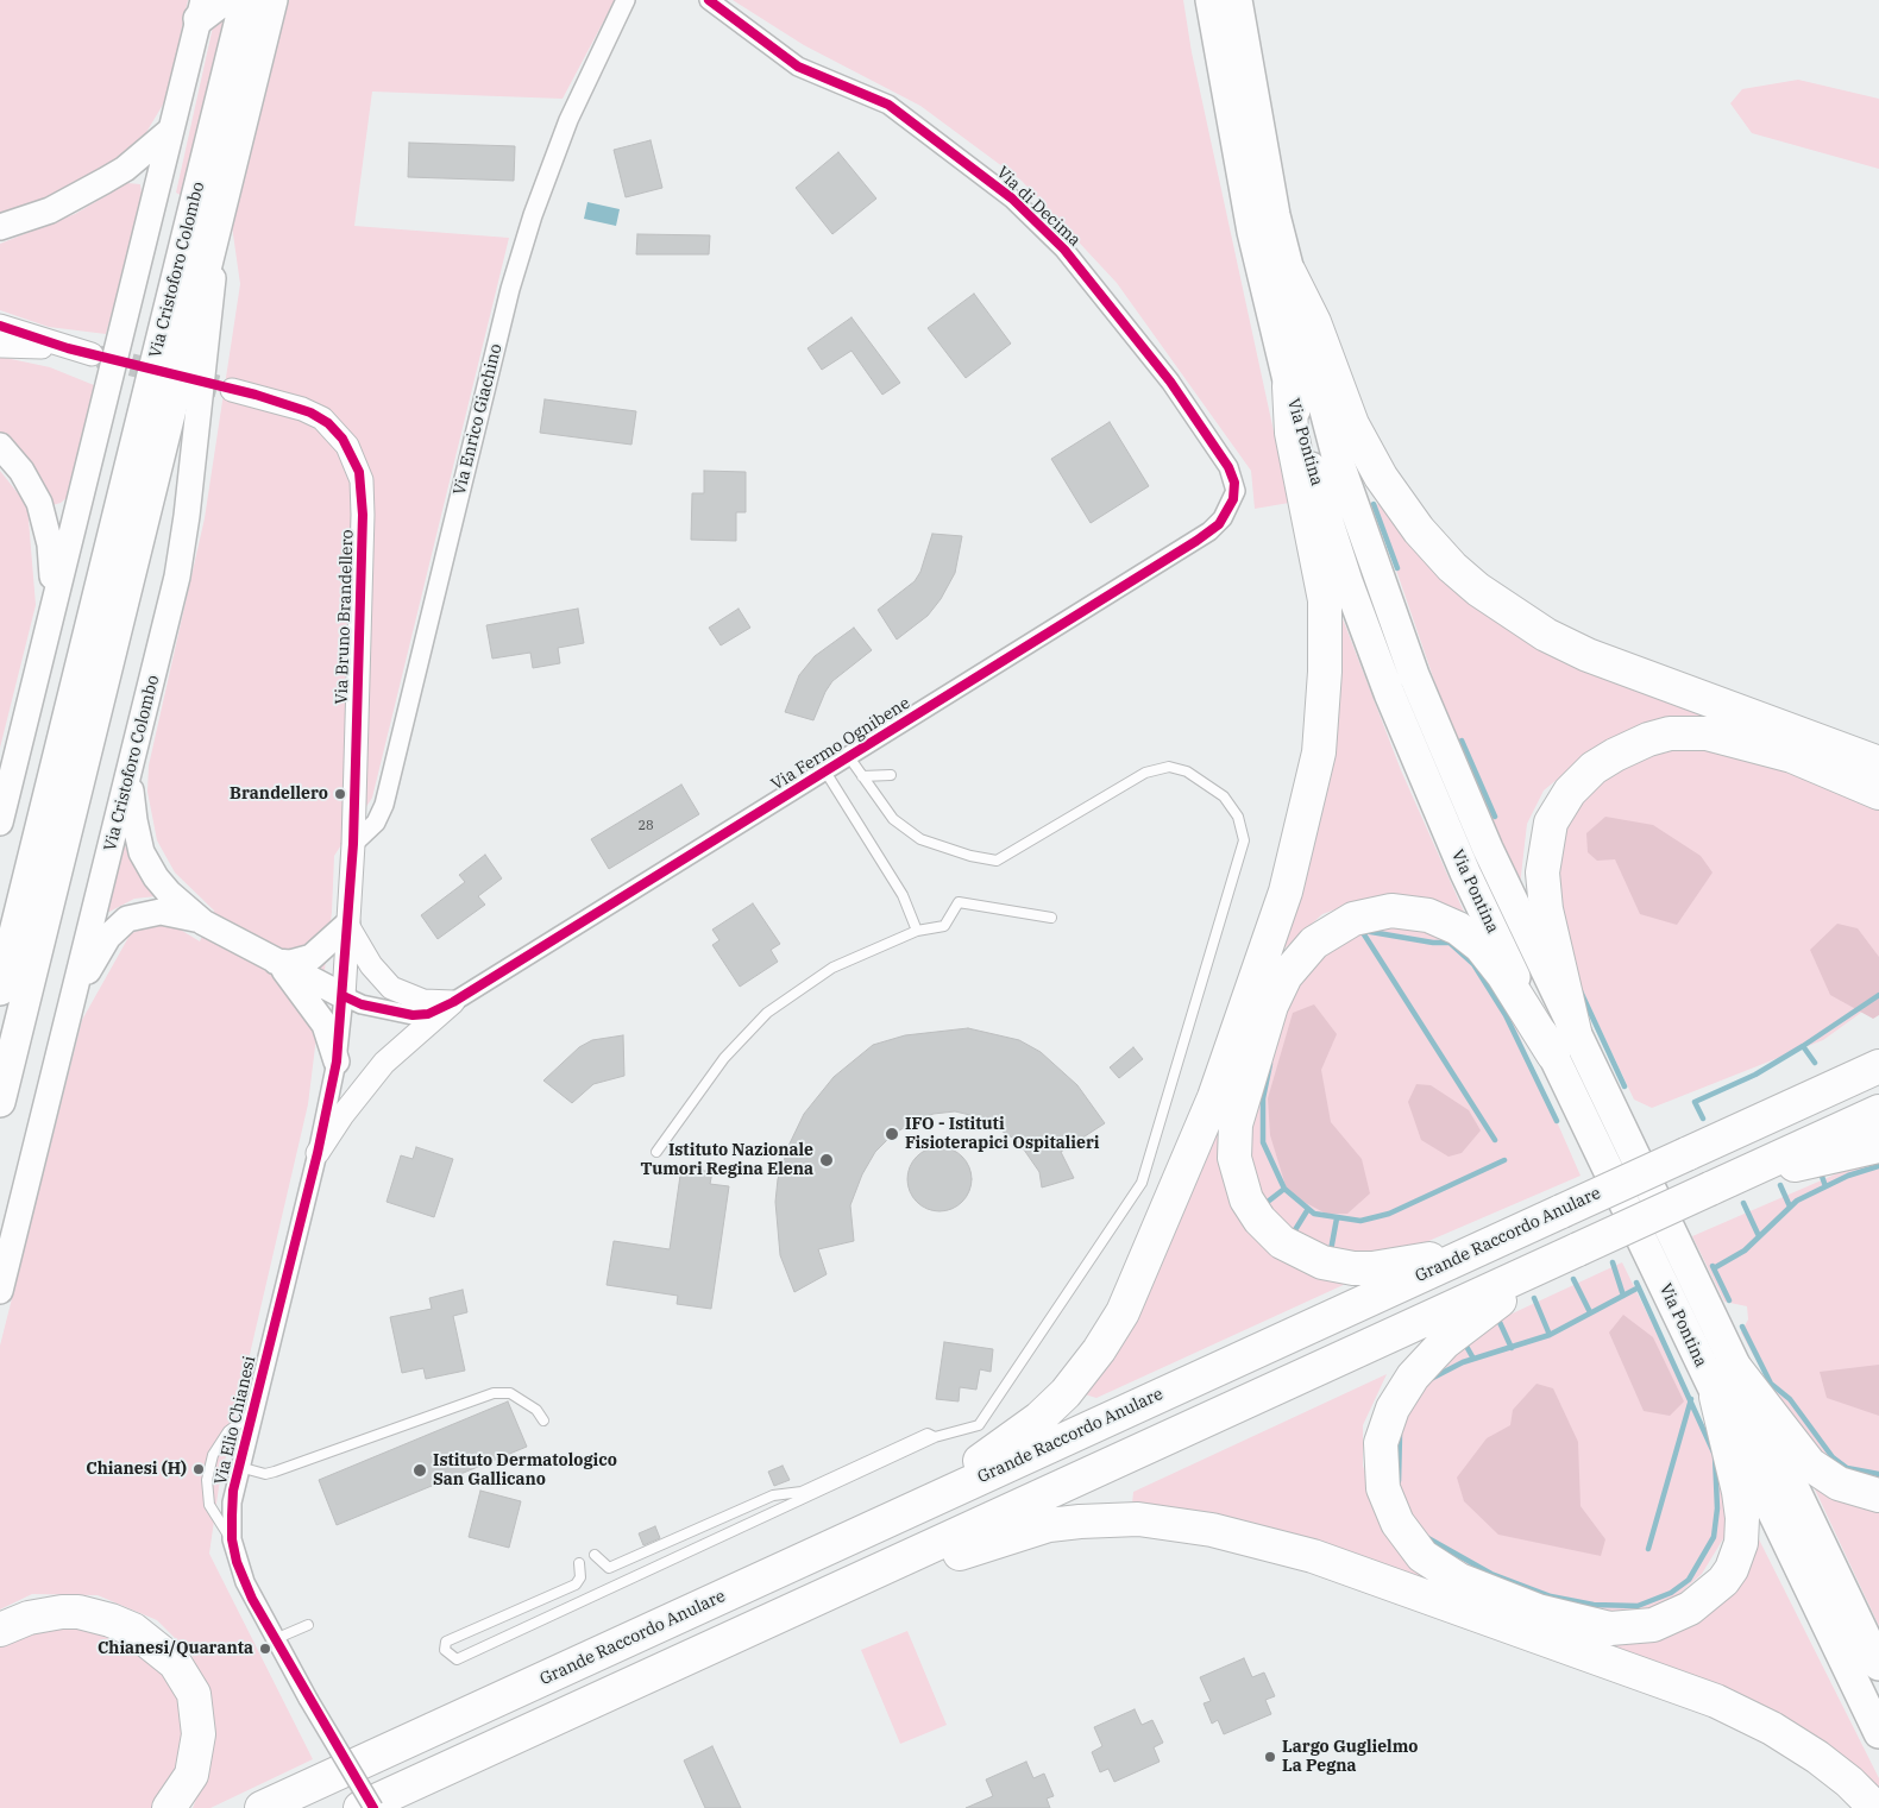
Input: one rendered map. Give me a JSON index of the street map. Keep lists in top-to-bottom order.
{
  "streets": {
    "highway": ["Via Cristoforo Colombo", "Via Pontina", "Grande Raccordo Anulare"],
    "street": [
      "Via di Decima",
      "Via Enrico Giachino",
      "Via Bruno Brandellero",
      "Via Fermo Ognibene",
      "Via Elio Chianesi"
    ]
  },
  "crossings": [
    ["Via di Decima", "Via Fermo Ognibene"],
    ["Via Enrico Giachino", "Via Bruno Brandellero"],
    ["Via Bruno Brandellero", "Via Fermo Ognibene"],
    ["Via Bruno Brandellero", "Via Elio Chianesi"],
    ["Via Fermo Ognibene", "Via Elio Chianesi"]
  ],
  "places": [
    "Brandellero",
    "IFO - Istituti Fisioterapici Ospitalieri",
    "Istituto Nazionale Tumori Regina Elena",
    "Chianesi (H)",
    "Istituto Dermatologico San Gallicano",
    "Chianesi/Quaranta",
    "Largo Guglielmo La Pegna"
  ],
  "house_numbers": ["28"]
}
